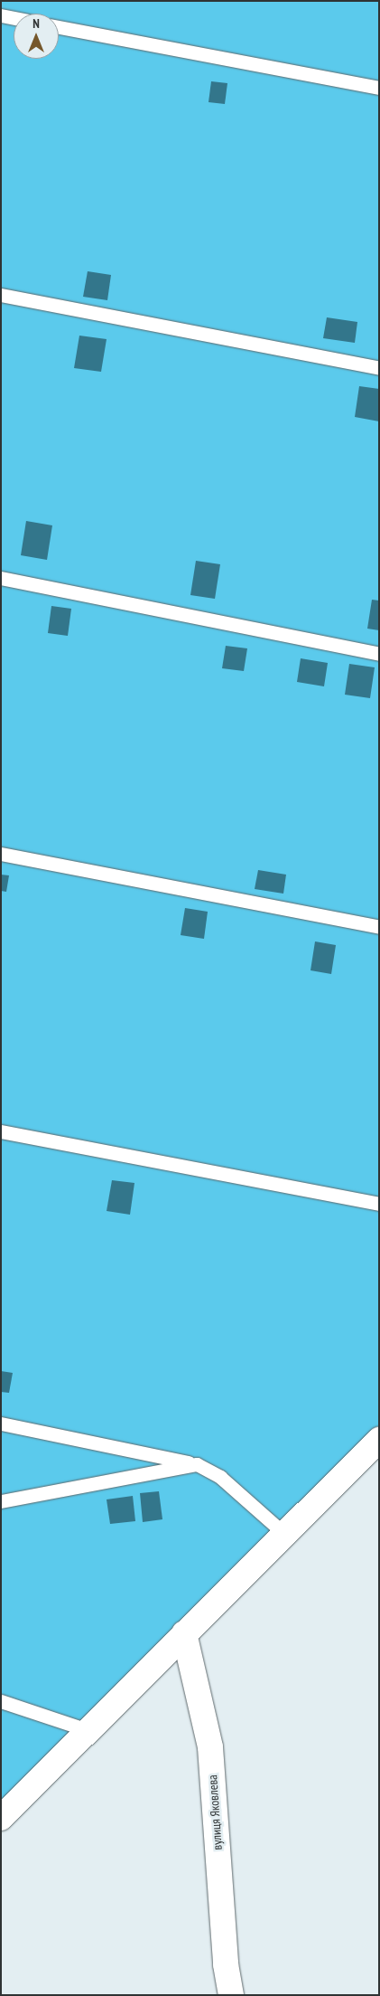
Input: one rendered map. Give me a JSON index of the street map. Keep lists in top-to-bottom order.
{
  "streets": {
    "street": ["вулиця Яковлева"]
  },
  "north": "top"
}
